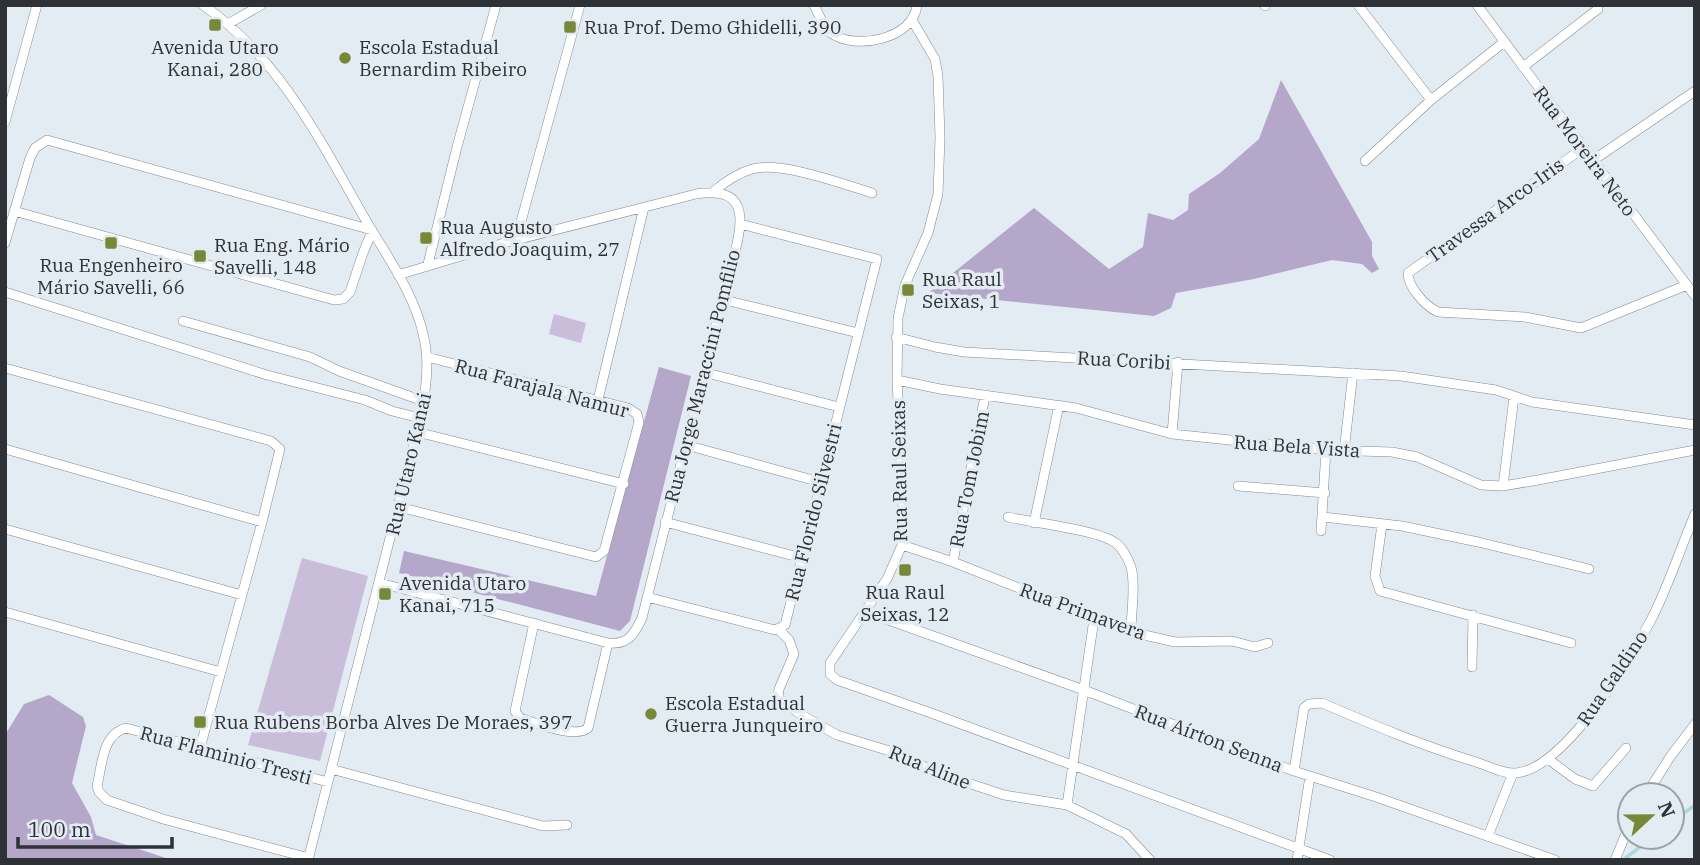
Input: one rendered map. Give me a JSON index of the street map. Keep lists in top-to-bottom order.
{
  "streets": {
    "street": [
      "Rua Moreira Neto",
      "Travessa Arco-Iris",
      "Rua Coribi",
      "Rua Jorge Maraccini Pomfilio",
      "Rua Farajala Namur",
      "Rua Bela Vista",
      "Rua Utaro Kanai",
      "Rua Raul Seixas",
      "Rua Tom Jobim",
      "Rua Florido Silvestri",
      "Rua Primavera",
      "Rua Galdino",
      "Rua Aírton Senna",
      "Rua Flaminio Tresti",
      "Rua Aline"
    ]
  },
  "crossings": [
    ["Rua Moreira Neto", "Travessa Arco-Iris"],
    ["Rua Coribi", "Rua Raul Seixas"],
    ["Rua Jorge Maraccini Pomfilio", "Rua Florido Silvestri"],
    ["Rua Farajala Namur", "Rua Utaro Kanai"],
    ["Rua Bela Vista", "Rua Raul Seixas"],
    ["Rua Bela Vista", "Rua Tom Jobim"],
    ["Rua Utaro Kanai", "Rua Flaminio Tresti"],
    ["Rua Raul Seixas", "Rua Primavera"],
    ["Rua Raul Seixas", "Rua Aírton Senna"],
    ["Rua Tom Jobim", "Rua Primavera"],
    ["Rua Florido Silvestri", "Rua Aline"]
  ],
  "places": {
    "transit": [
      "Avenida Utaro Kanai, 280",
      "Rua Prof. Demo Ghidelli, 390",
      "Rua Augusto Alfredo Joaquim, 27",
      "Rua Engenheiro Mário Savelli, 66",
      "Rua Eng. Mário Savelli, 148",
      "Rua Raul Seixas, 1",
      "Rua Raul Seixas, 12",
      "Avenida Utaro Kanai, 715",
      "Rua Rubens Borba Alves De Moraes, 397"
    ],
    "other": ["Escola Estadual Bernardim Ribeiro", "Escola Estadual Guerra Junqueiro"]
  },
  "scale_bar": "100 m",
  "north": "right"
}
